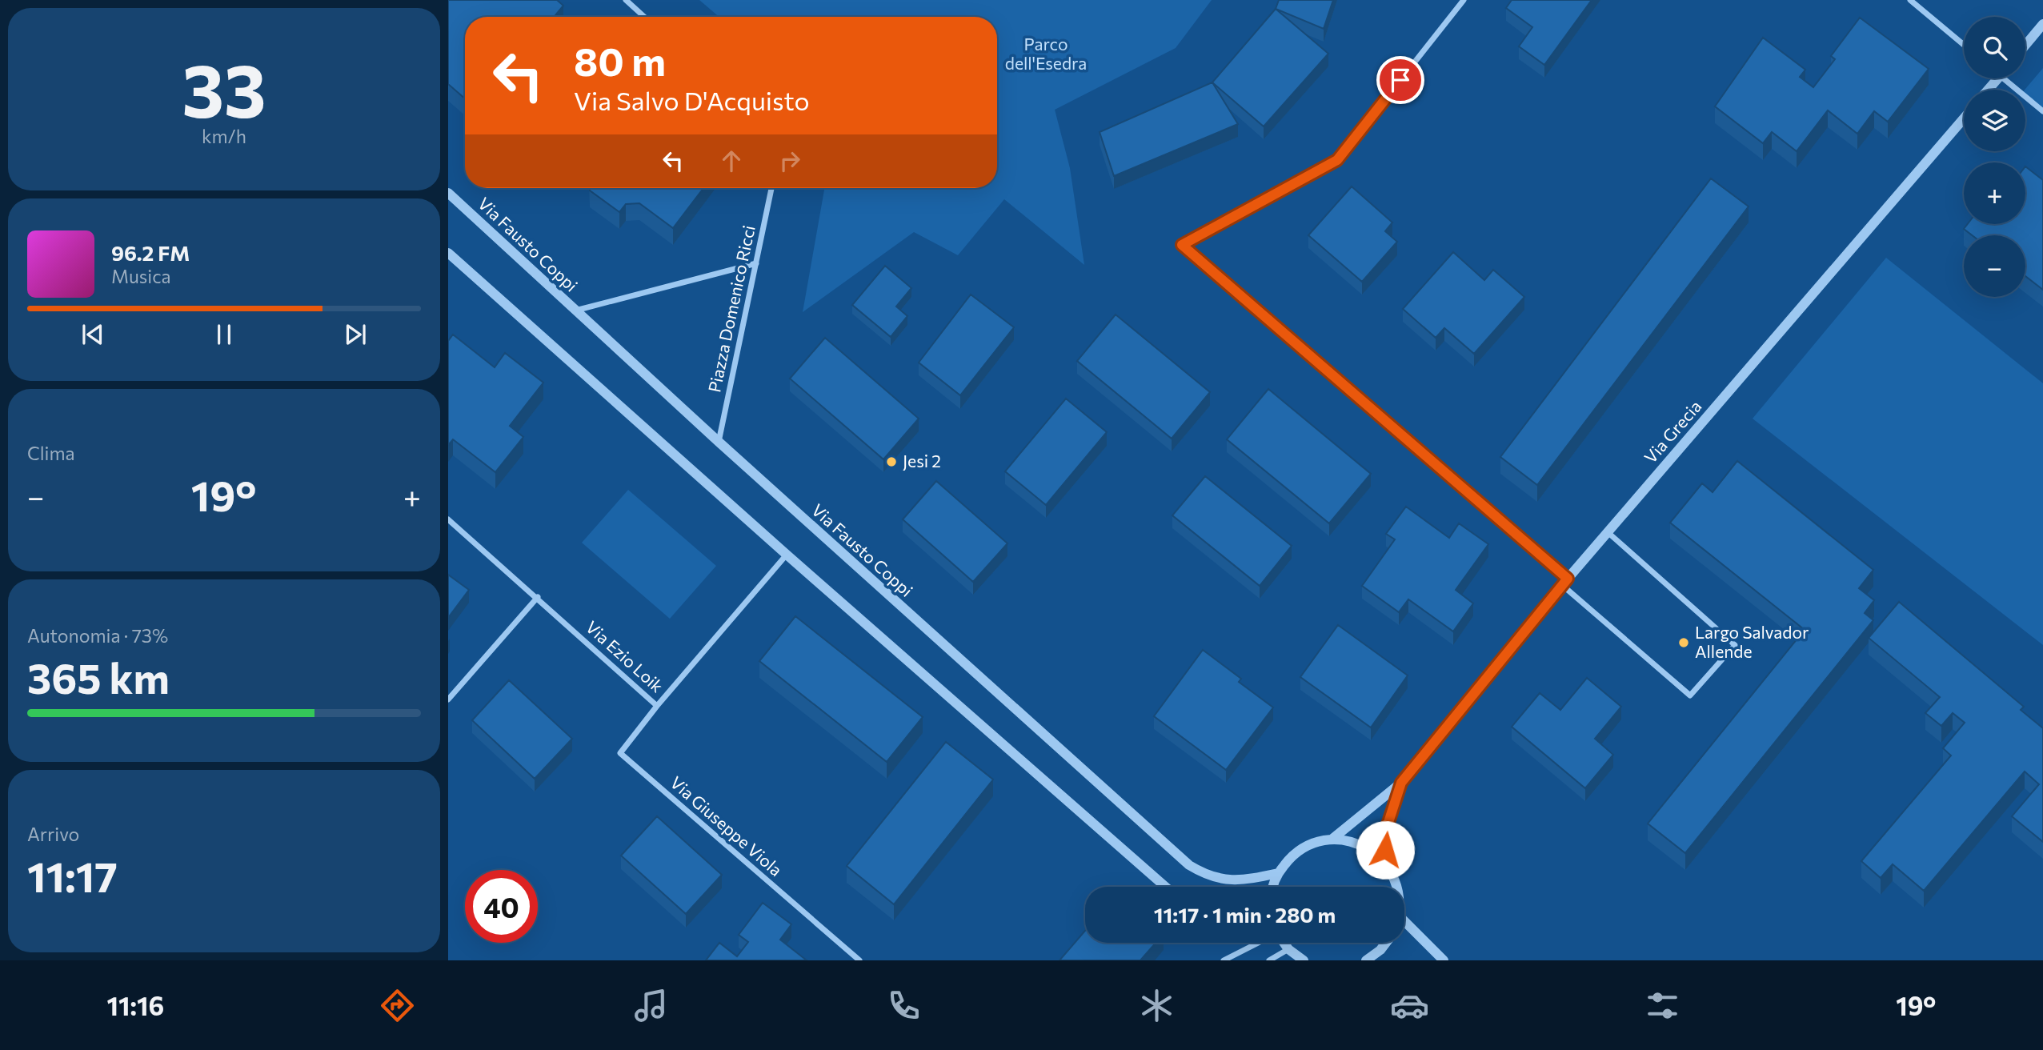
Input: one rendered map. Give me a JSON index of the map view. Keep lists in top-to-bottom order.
{
  "streets": {
    "street": [
      "Via Fausto Coppi",
      "Piazza Domenico Ricci",
      "Via Grecia",
      "Via Ezio Loik",
      "Via Giuseppe Viola"
    ]
  },
  "crossings": [
    ["Via Fausto Coppi", "Piazza Domenico Ricci"],
    ["Via Ezio Loik", "Via Giuseppe Viola"]
  ],
  "parks": ["Parco dell'Esedra"],
  "places": ["Jesi 2", "Largo Salvador Allende"],
  "page": {
    "tile": [
      ["33", "km/h"],
      "Clima",
      ["Autonomia · 73%", "365 km"],
      ["Arrivo", "11:17"]
    ],
    "map_buttons": ["+", "−"],
    "turn": ["80 m", "Via Salvo D'Acquisto"],
    "song": ["96.2 FM", "Musica"],
    "heat": ["−", "19°", "+"],
    "limit": "40",
    "trip": "11:17 · 1 min · 280 m",
    "tabs": ["11:16", "19°"]
  }
}
